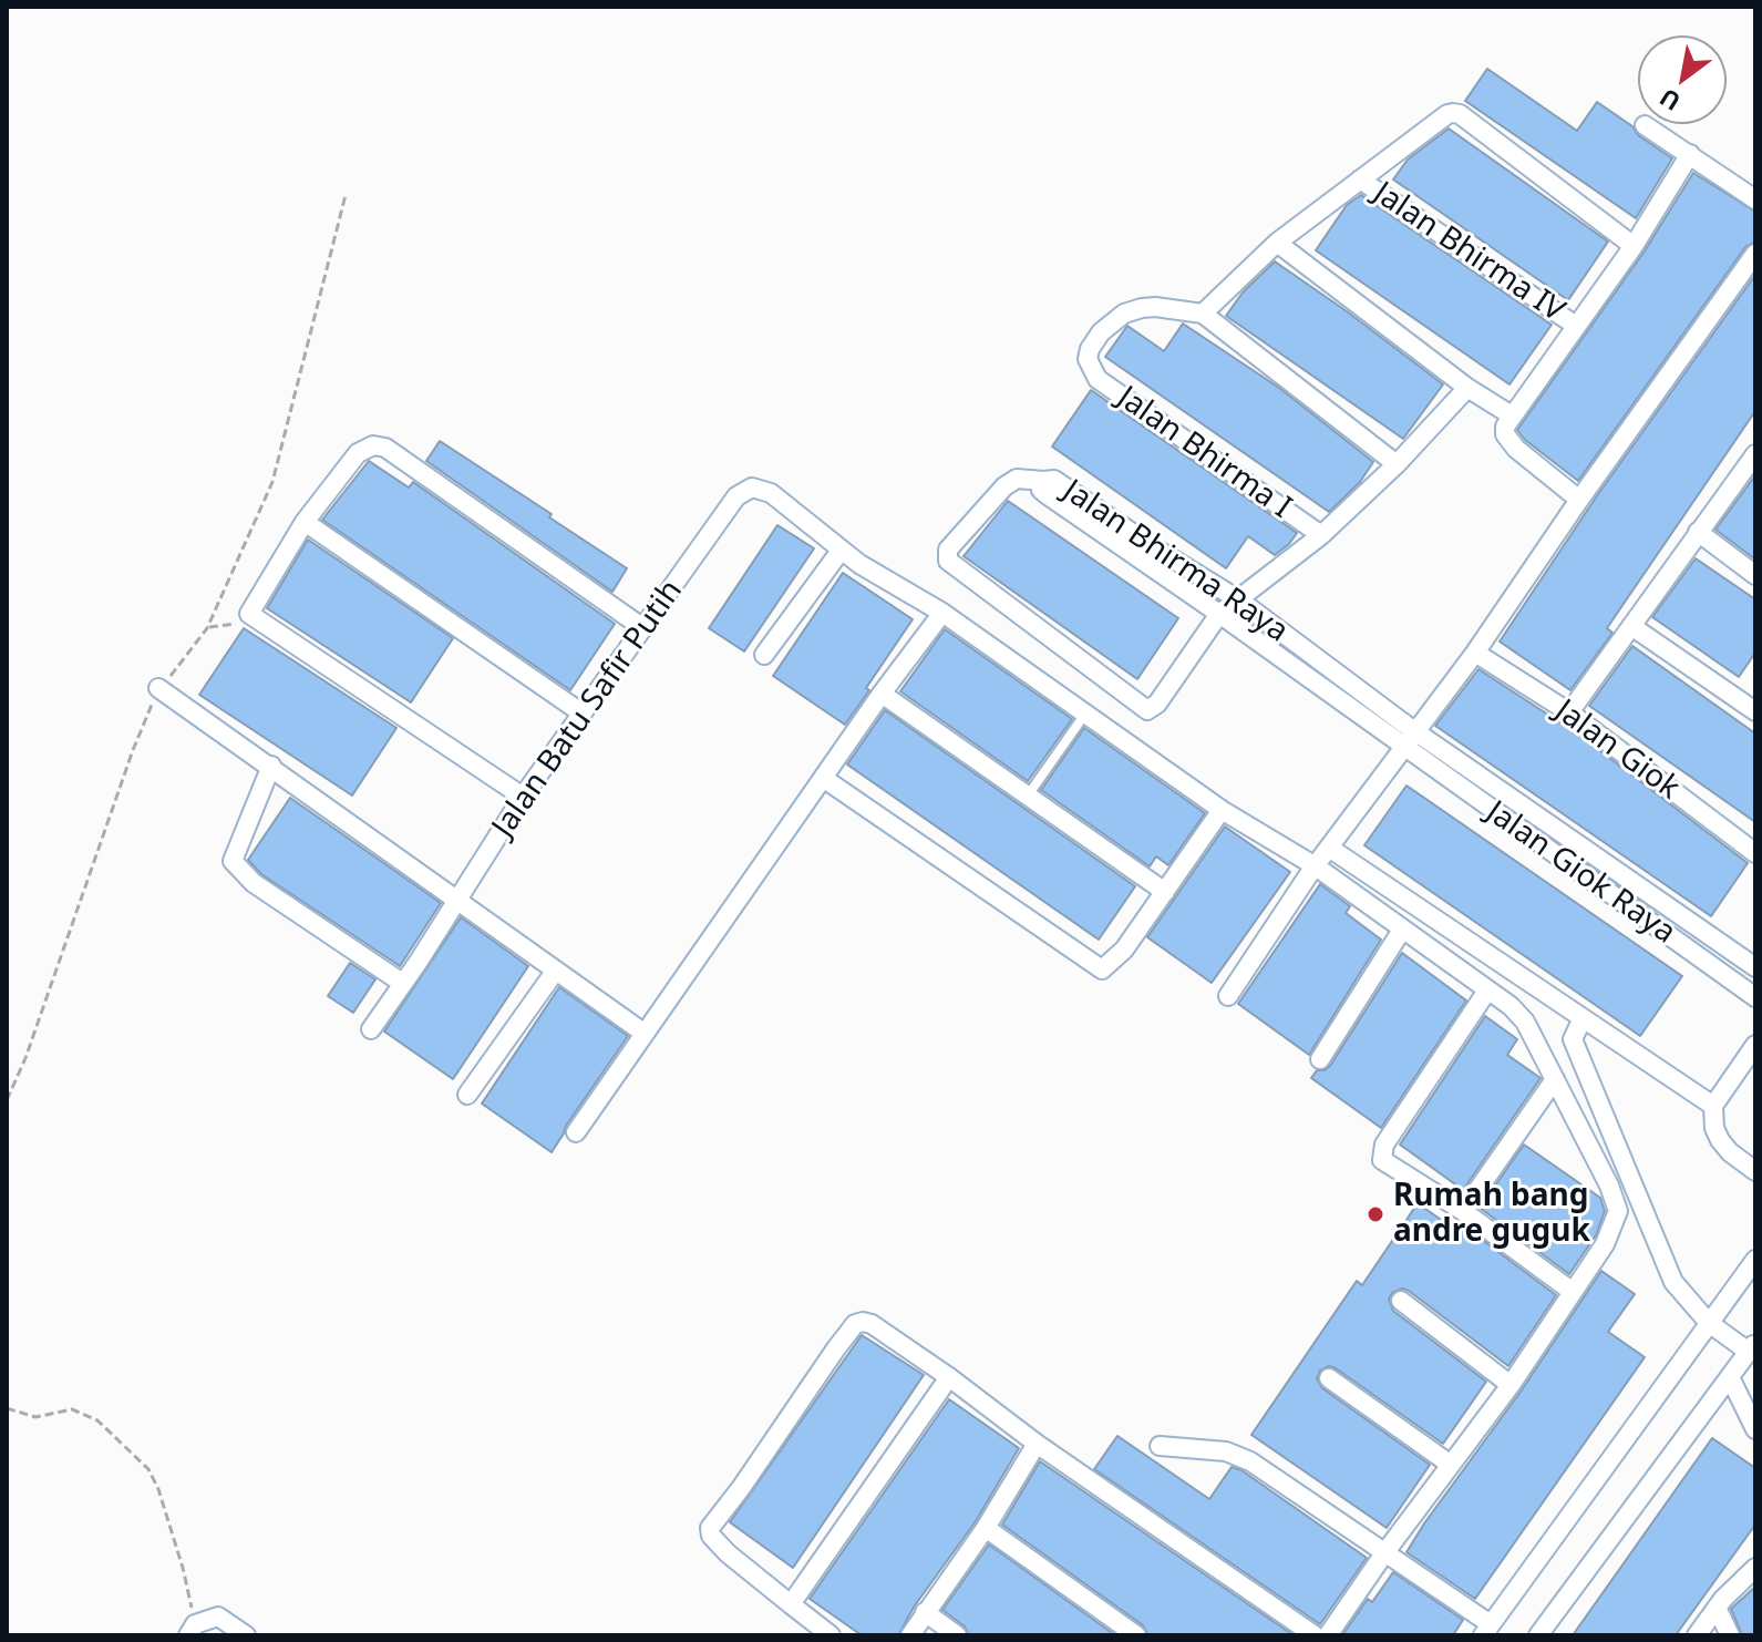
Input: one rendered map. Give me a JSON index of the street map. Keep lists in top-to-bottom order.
{
  "streets": {
    "street": [
      "Jalan Bhirma IV",
      "Jalan Bhirma I",
      "Jalan Bhirma Raya",
      "Jalan Batu Safir Putih",
      "Jalan Giok",
      "Jalan Giok Raya"
    ]
  },
  "crossings": [
    ["Jalan Bhirma Raya", "Jalan Giok Raya"]
  ],
  "places": ["Rumah bang andre guguk"],
  "north": "bottom left"
}
